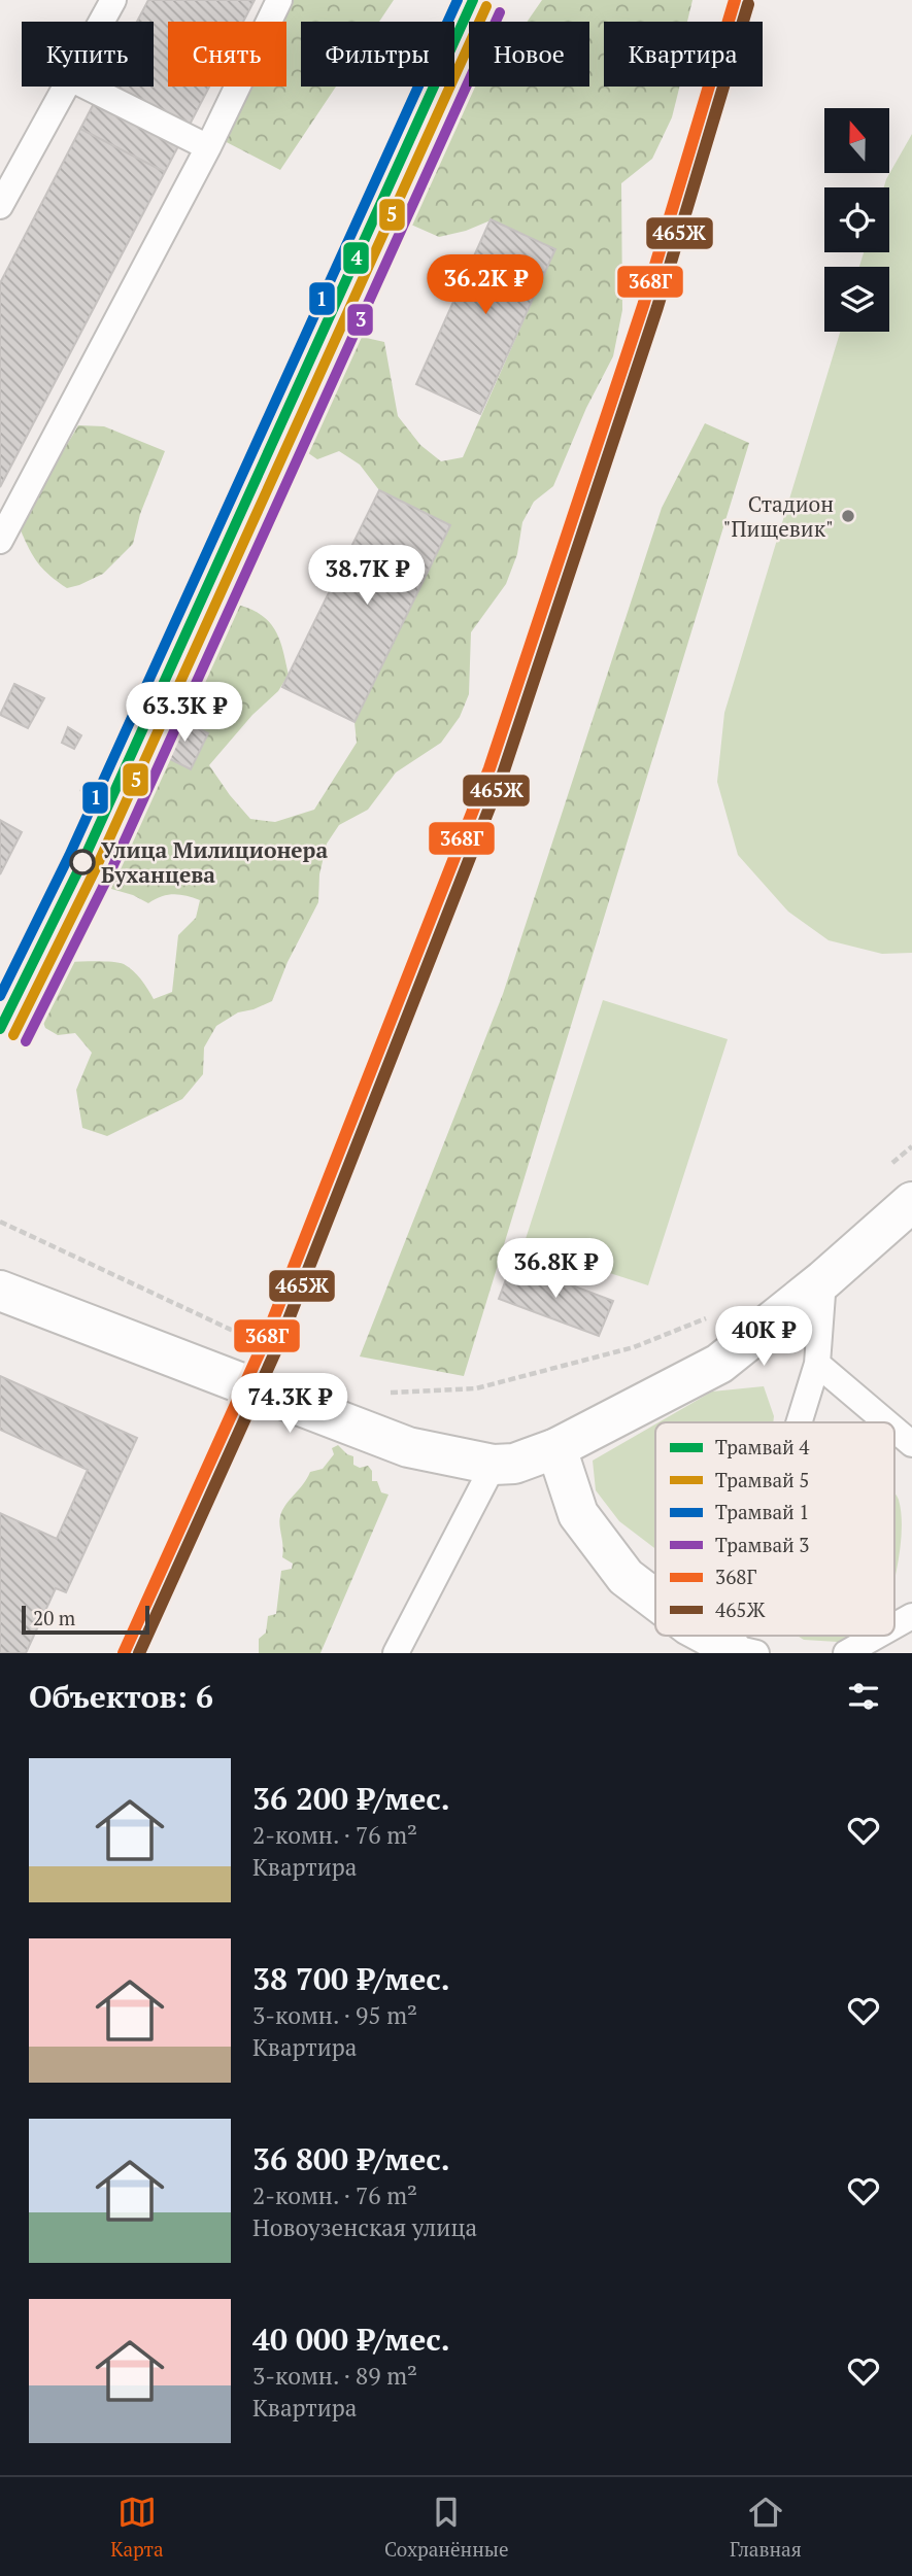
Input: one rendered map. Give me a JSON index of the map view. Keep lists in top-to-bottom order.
{
  "places": ["Стадион \"Пищевик\"", "Улица Милиционера Буханцева"],
  "lines": [
    "tram line 4",
    "tram line 1",
    "transit line 368Г",
    "transit line 465Ж",
    "tram line 5",
    "tram line 3"
  ],
  "legend": [
    "Трамвай 4",
    "Трамвай 5",
    "Трамвай 1",
    "Трамвай 3",
    "368Г",
    "465Ж"
  ],
  "scale_bar": "20 m",
  "north": "top",
  "page": {
    "chip": [
      "Купить",
      "Снять",
      "Фильтры",
      "Новое",
      "Квартира"
    ],
    "price": [
      "36.2K ₽",
      "38.7K ₽",
      "63.3K ₽",
      "36.8K ₽",
      "40K ₽",
      "74.3K ₽"
    ],
    "scale": "20 m",
    "heading": "Объектов: 6",
    "list": [
      {
        "name": "36 200 ₽/мес.",
        "note": "2-комн. · 76 m² · Квартира"
      },
      {
        "name": "38 700 ₽/мес.",
        "note": "3-комн. · 95 m² · Квартира"
      },
      {
        "name": "36 800 ₽/мес.",
        "note": "2-комн. · 76 m² · Новоузенская улица"
      },
      {
        "name": "40 000 ₽/мес.",
        "note": "3-комн. · 89 m² · Квартира"
      }
    ],
    "tabs": ["Карта", "Сохранённые", "Главная"]
  }
}
